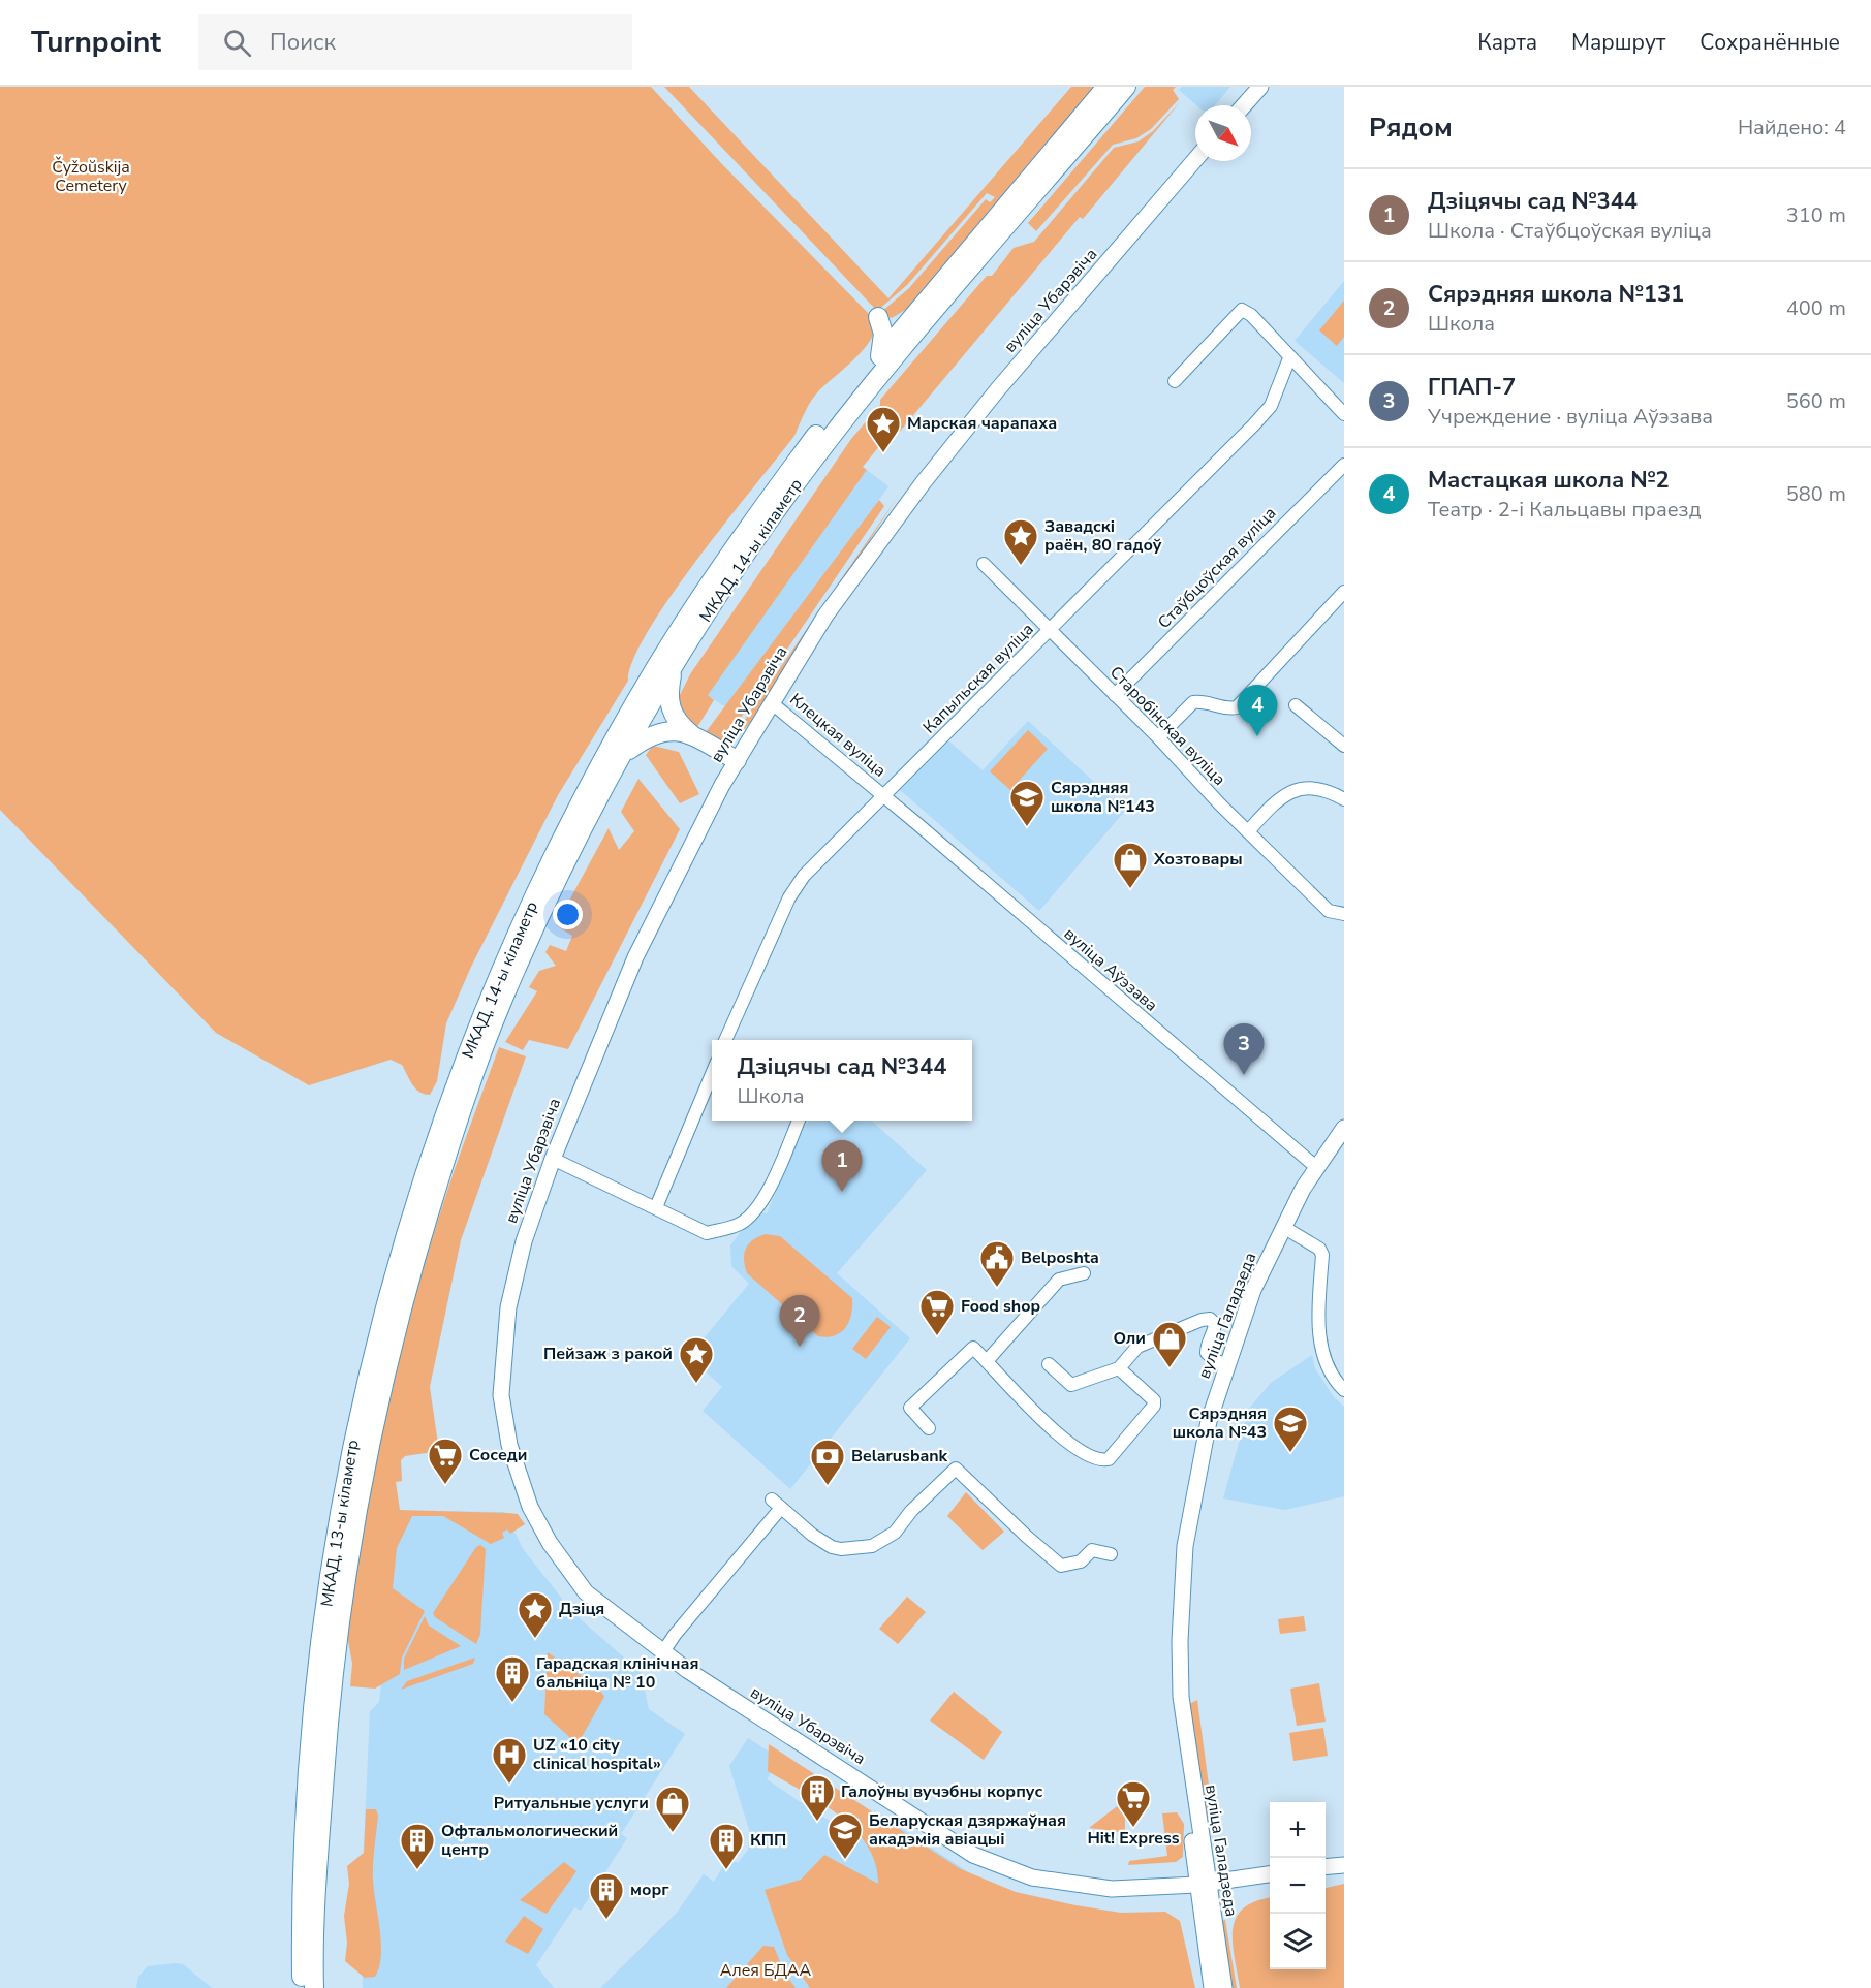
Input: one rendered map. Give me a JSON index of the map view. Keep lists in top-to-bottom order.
{
  "streets": {
    "highway": ["МКАД, 14-ы кіламетр", "МКАД, 13-ы кіламетр"],
    "main road": ["вуліца Убарэвіча", "вуліца Галадзеда"],
    "street": [
      "Стаўбцоўская вуліца",
      "Капыльская вуліца",
      "Старобінская вуліца",
      "Клецкая вуліца",
      "вуліца Аўэзава"
    ]
  },
  "crossings": [
    ["вуліца Убарэвіча", "Клецкая вуліца"],
    ["вуліца Убарэвіча", "вуліца Галадзеда"],
    ["МКАД, 14-ы кіламетр", "МКАД, 13-ы кіламетр"],
    ["Стаўбцоўская вуліца", "Старобінская вуліца"],
    ["Капыльская вуліца", "Старобінская вуліца"],
    ["Капыльская вуліца", "Клецкая вуліца"],
    ["Капыльская вуліца", "вуліца Аўэзава"],
    ["Клецкая вуліца", "вуліца Аўэзава"],
    ["вуліца Аўэзава", "вуліца Галадзеда"]
  ],
  "parks": ["Čyžoŭskija Cemetery", "Алея БДАА"],
  "places": {
    "place": [
      "Марская чарапаха",
      "Завадскі раён, 80 гадоў",
      "Пейзаж з ракой",
      "Дзіця"
    ],
    "school or university": ["Сярэдняя школа №143", "Сярэдняя школа №43", "Беларуская дзяржаўная акадэмія авіацыі"],
    "shop": ["Хозтовары", "Оли", "Ритуальные услуги"],
    "public building": ["Belposhta"],
    "supermarket": ["Food shop", "Соседи", "Hit! Express"],
    "bank": ["Belarusbank"],
    "building": [
      "Гарадская клінічная бальніца № 10",
      "Галоўны вучэбны корпус",
      "Офтальмологический центр",
      "КПП",
      "морг"
    ],
    "hospital": ["UZ «10 city clinical hospital»"]
  },
  "north": "bottom right",
  "page": {
    "header": "Turnpoint",
    "search": "Поиск",
    "nav": ["Карта", "Маршрут", "Сохранённые"],
    "heading": ["Рядом", "Найдено: 4"],
    "list": [
      {
        "mark": "1",
        "name": "Дзіцячы сад №344",
        "note": "Школа · Стаўбцоўская вуліца",
        "value": "310 m"
      },
      {
        "mark": "2",
        "name": "Сярэдняя школа №131",
        "note": "Школа",
        "value": "400 m"
      },
      {
        "mark": "3",
        "name": "ГПАП-7",
        "note": "Учреждение · вуліца Аўэзава",
        "value": "560 m"
      },
      {
        "mark": "4",
        "name": "Мастацкая школа №2",
        "note": "Театр · 2-і Кальцавы праезд",
        "value": "580 m"
      }
    ],
    "pins": [
      "4",
      "3",
      "1",
      "2"
    ],
    "popup": ["Дзіцячы сад №344", "Школа"],
    "map_buttons": ["+", "−"]
  }
}
